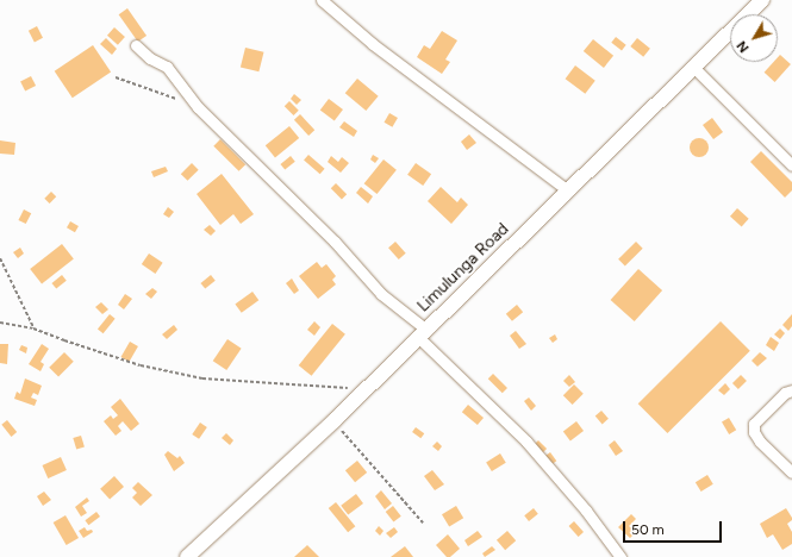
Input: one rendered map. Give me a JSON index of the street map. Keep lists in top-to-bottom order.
{
  "streets": {
    "main road": ["Limulunga Road"]
  },
  "scale_bar": "50 m",
  "north": "bottom left"
}
